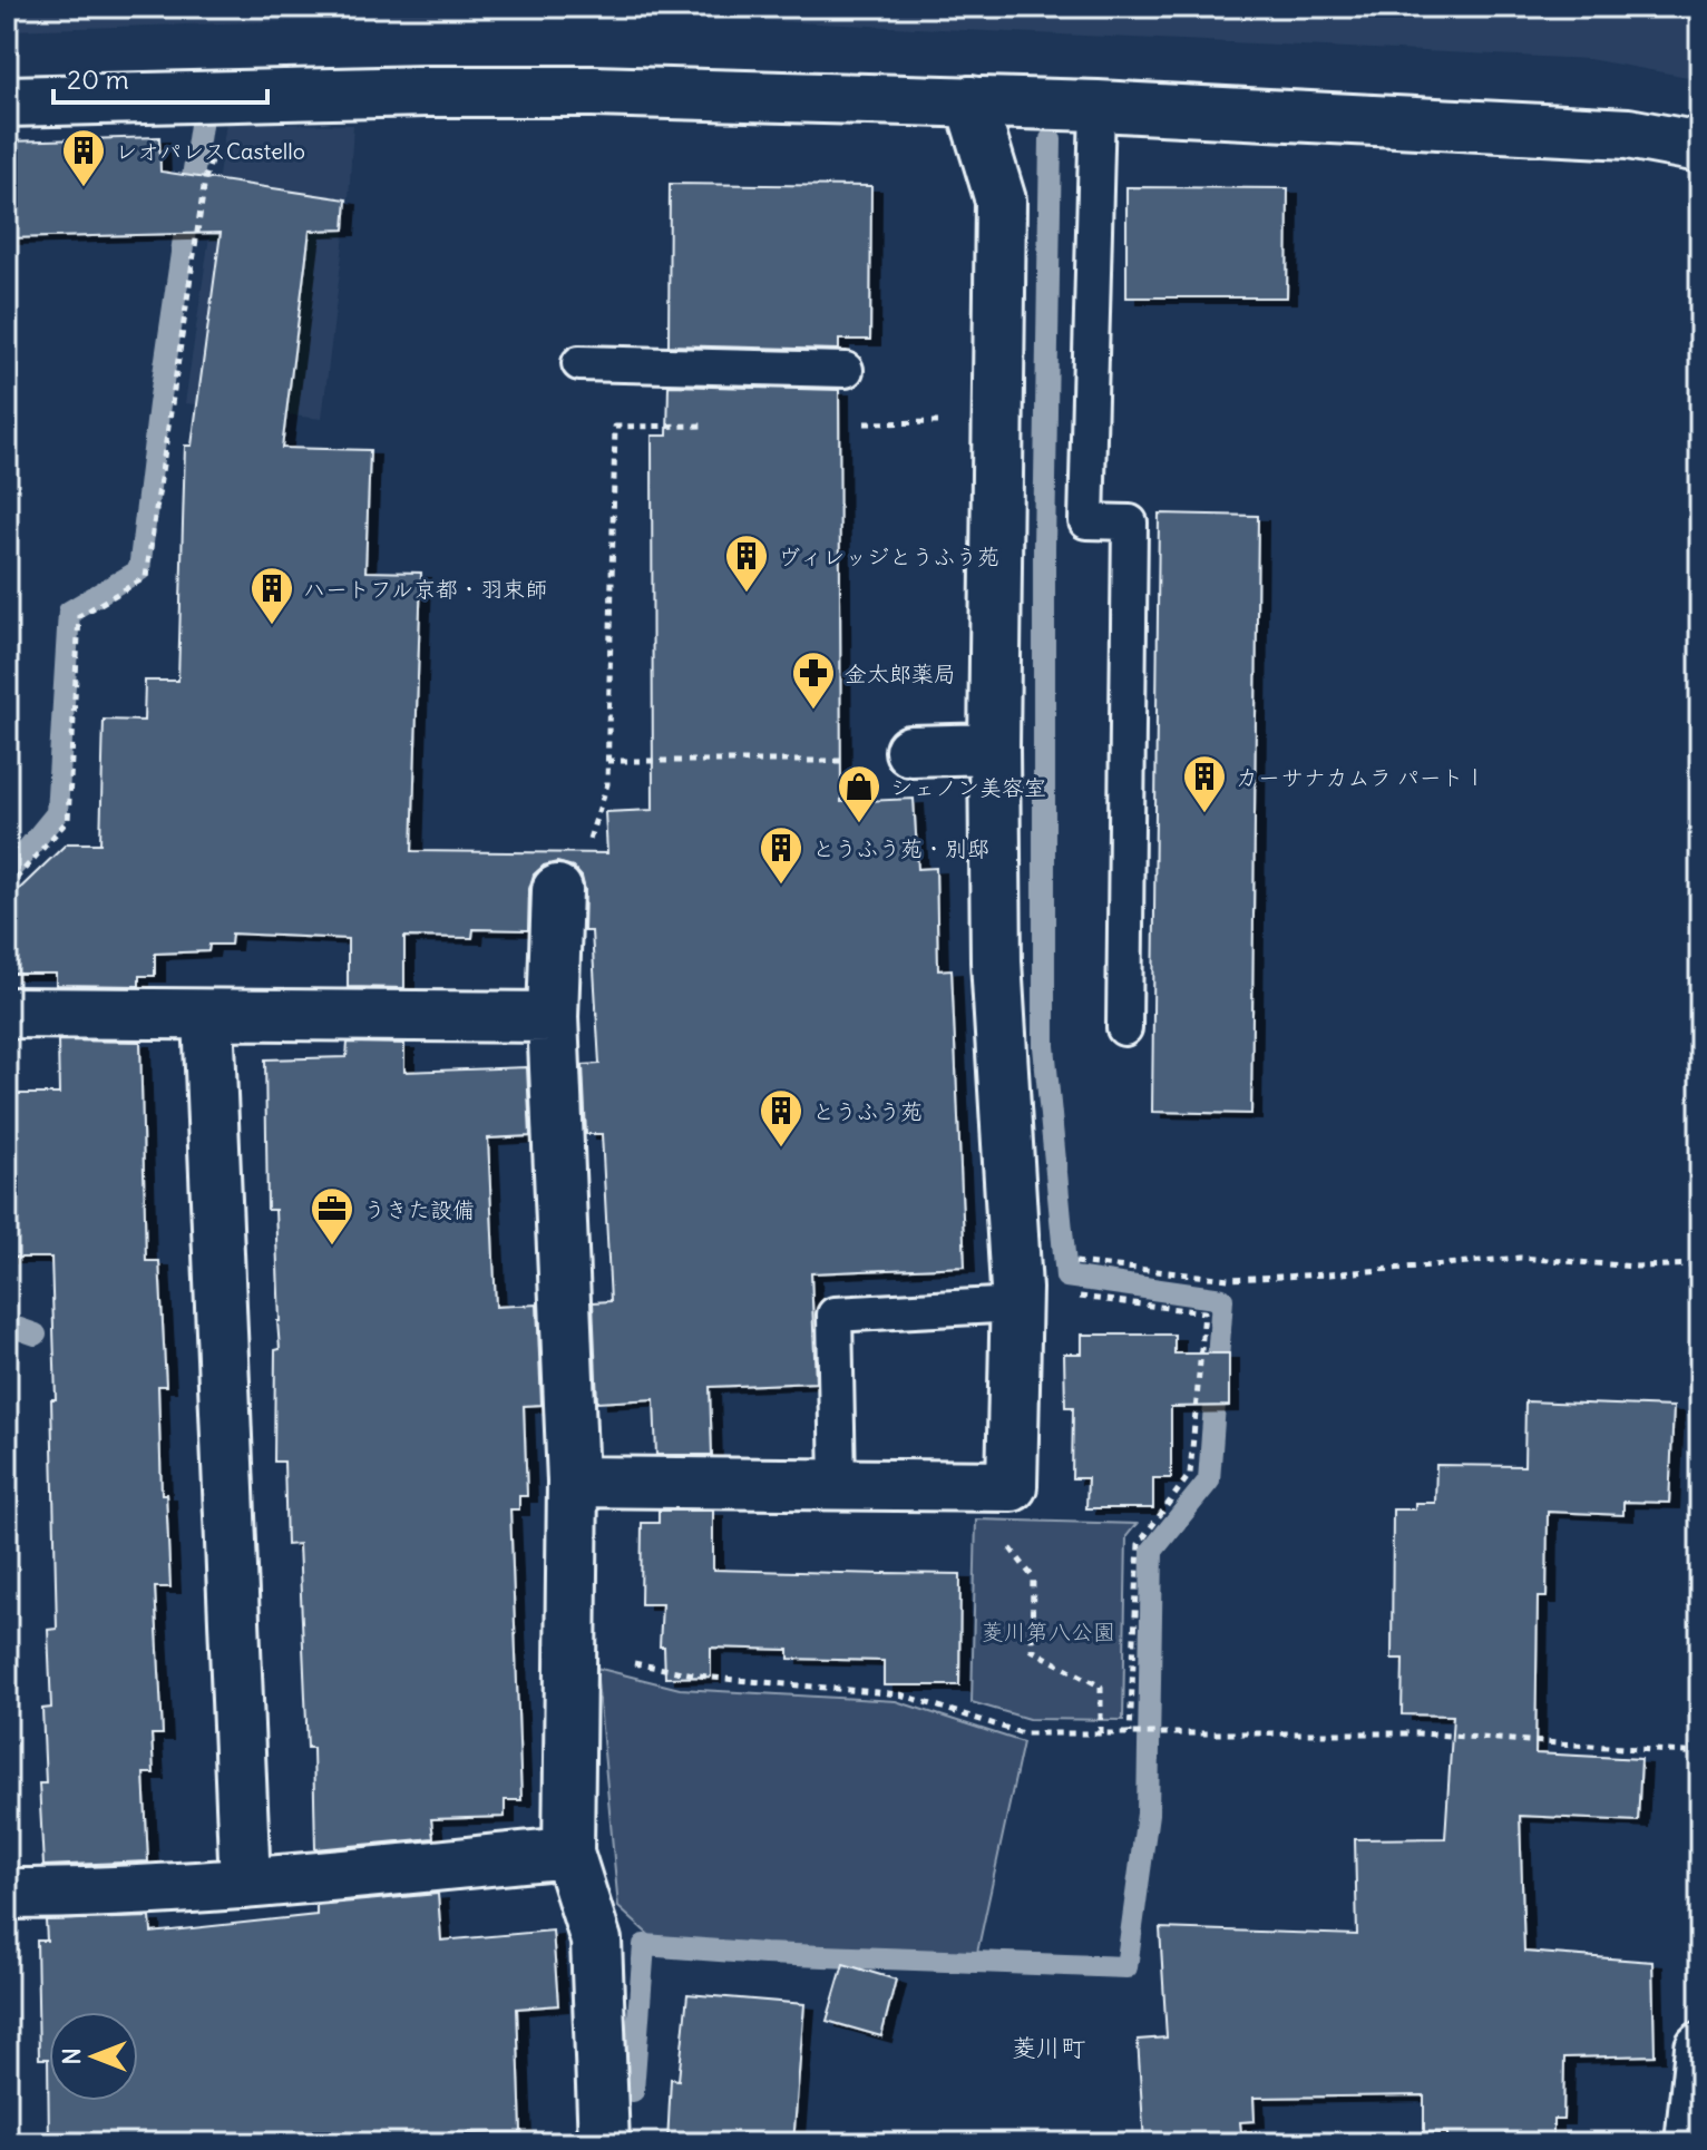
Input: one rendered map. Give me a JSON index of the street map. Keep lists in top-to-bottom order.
{
  "districts": ["菱川町"],
  "parks": ["菱川第八公園"],
  "places": {
    "building": [
      "レオパレスCastello",
      "ヴィレッジとうふう苑",
      "ハートフル京都・羽束師",
      "カーサナカムラ パートⅠ",
      "とうふう苑・別邸",
      "とうふう苑"
    ],
    "pharmacy": ["金太郎薬局"],
    "shop": ["シェノン美容室"],
    "office": ["うきた設備"]
  },
  "scale_bar": "20 m",
  "north": "left"
}
